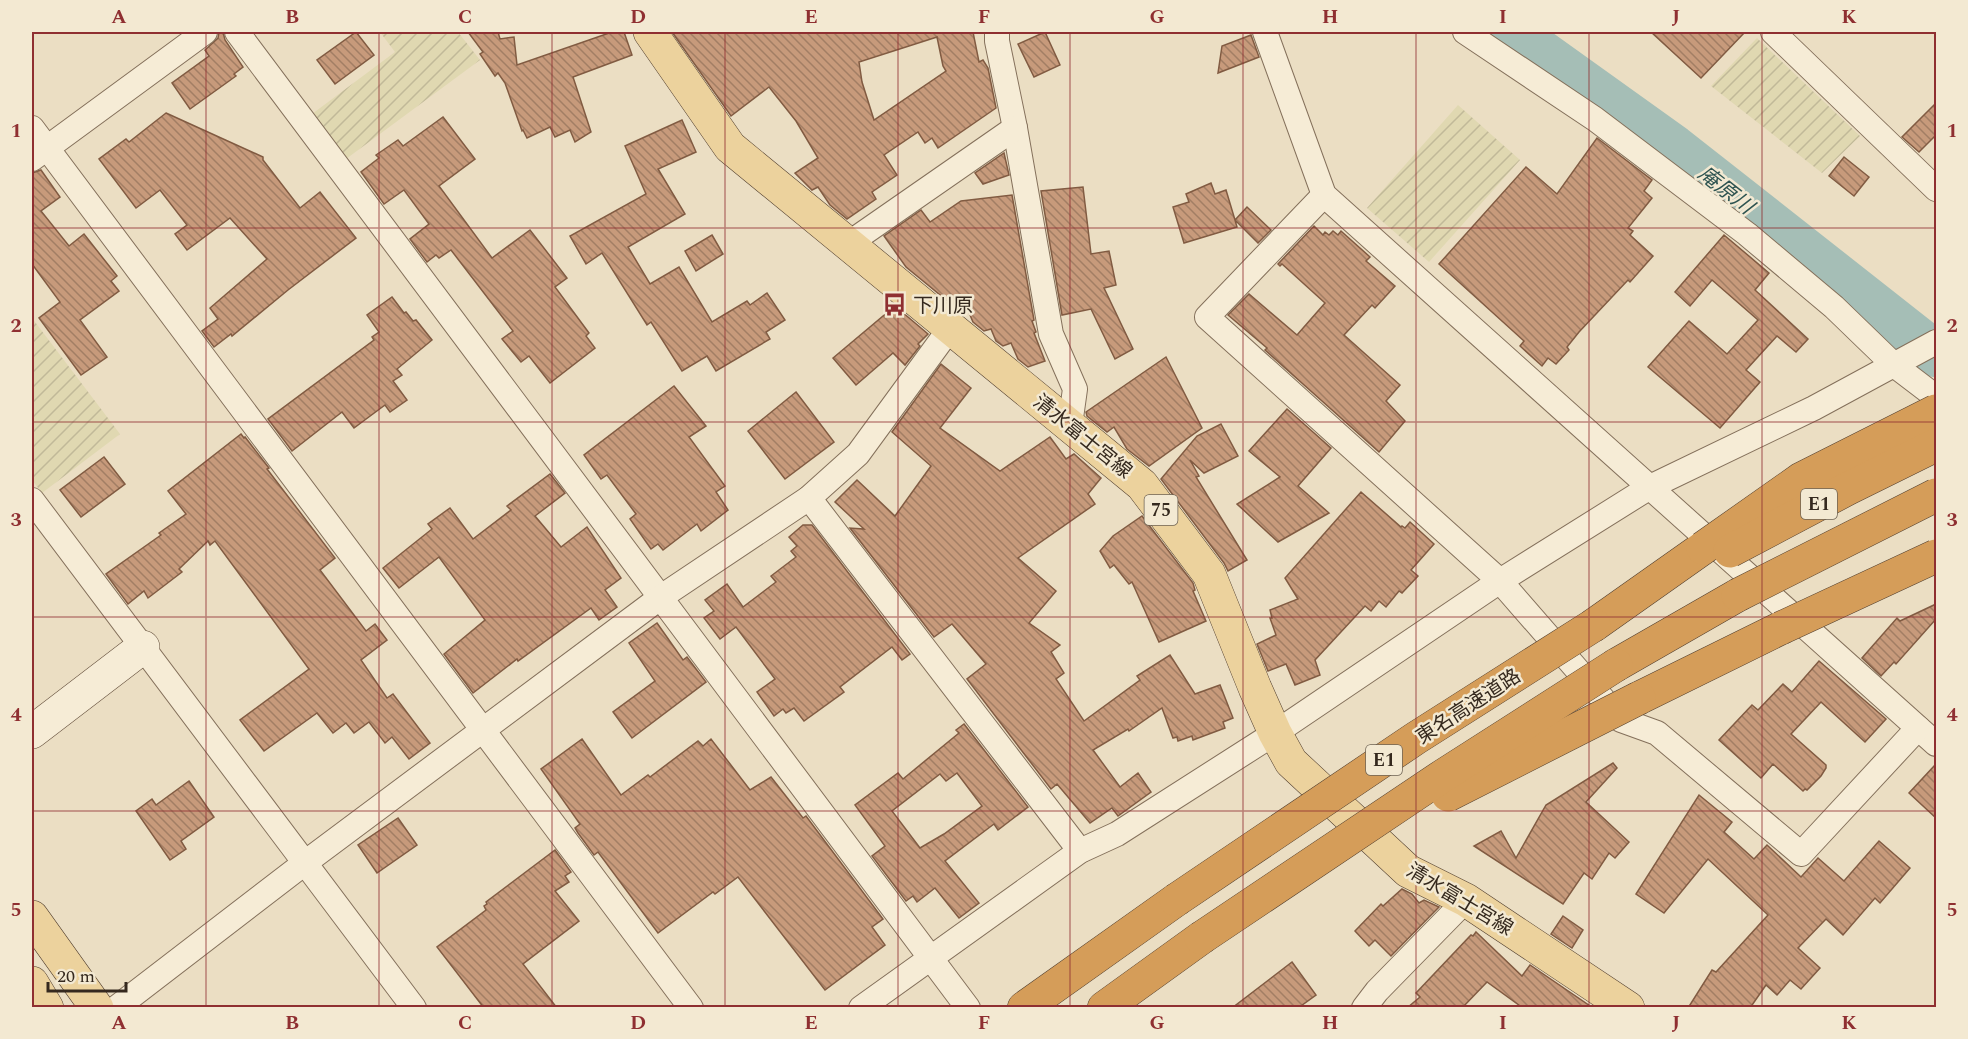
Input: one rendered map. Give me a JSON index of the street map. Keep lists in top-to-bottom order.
{
  "streets": {
    "highway": ["E1", "東名高速道路"],
    "main road": ["清水富士宮線", "75"]
  },
  "water": ["庵原川"],
  "places": {
    "bus stop": ["下川原"]
  },
  "scale_bar": "20 m",
  "grid": {
    "columns": [
      "A",
      "B",
      "C",
      "D",
      "E",
      "F",
      "G",
      "H",
      "I",
      "J",
      "K"
    ],
    "rows": [
      "1",
      "2",
      "3",
      "4",
      "5"
    ]
  }
}
